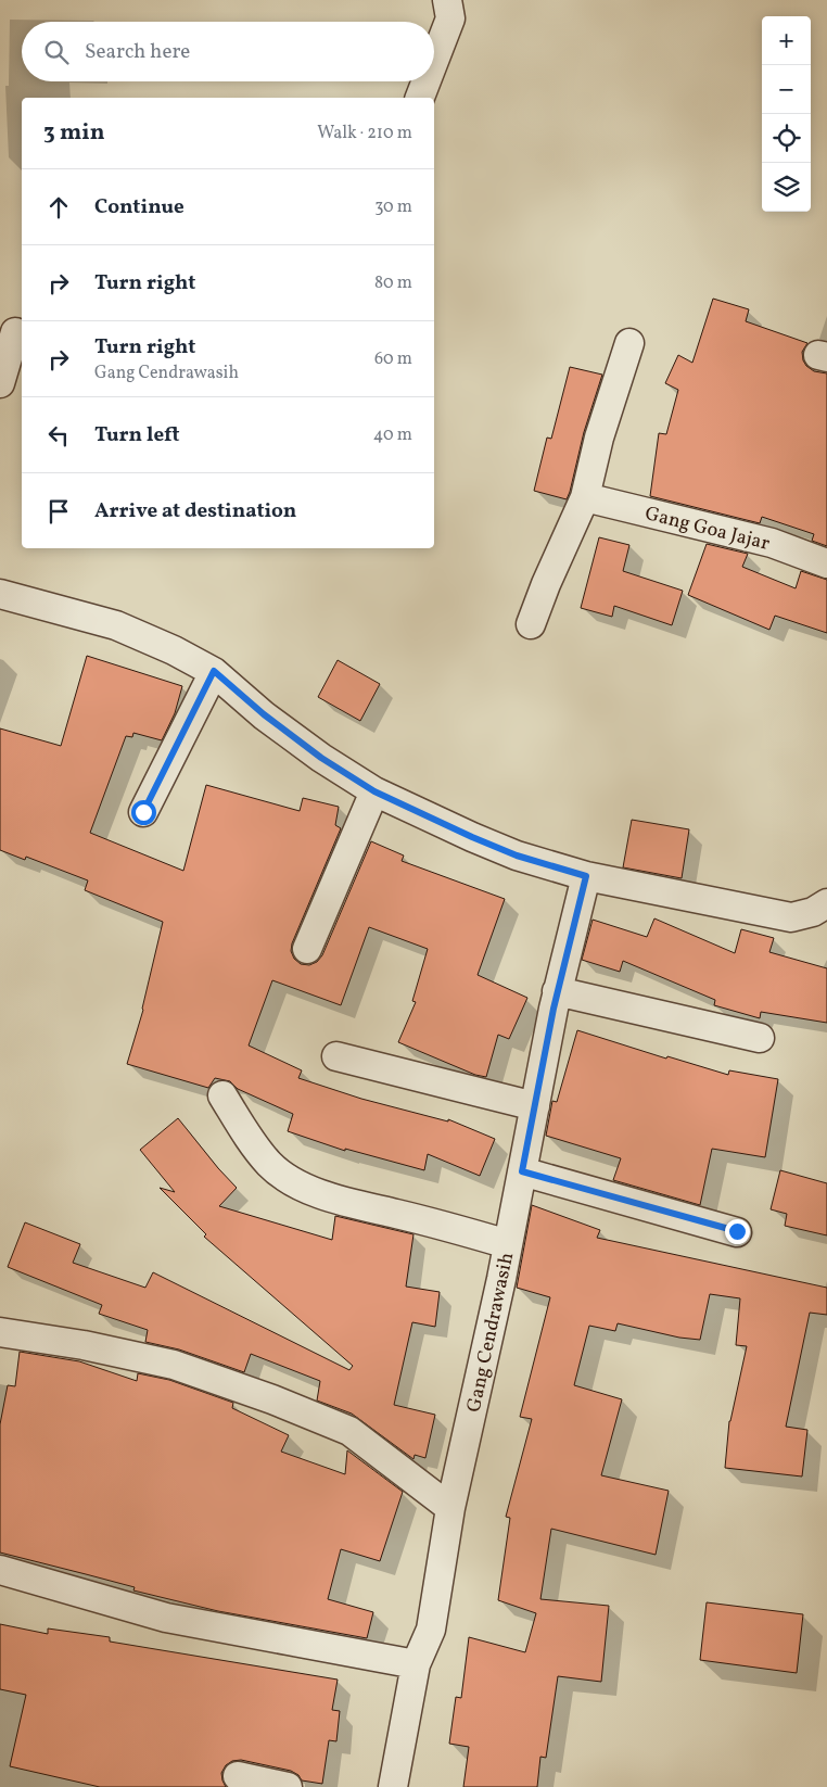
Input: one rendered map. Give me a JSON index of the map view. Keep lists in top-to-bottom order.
{
  "streets": {
    "street": ["Gang Goa Jajar", "Gang Cendrawasih"]
  },
  "page": {
    "map_buttons": ["+", "−"],
    "search": "Search here",
    "heading": ["3 min", "Walk · 210 m"],
    "list": [
      ["Continue", "30 m"],
      ["Turn right", "80 m"],
      ["Turn right", "Gang Cendrawasih", "60 m"],
      ["Turn left", "40 m"],
      "Arrive at destination"
    ]
  }
}
